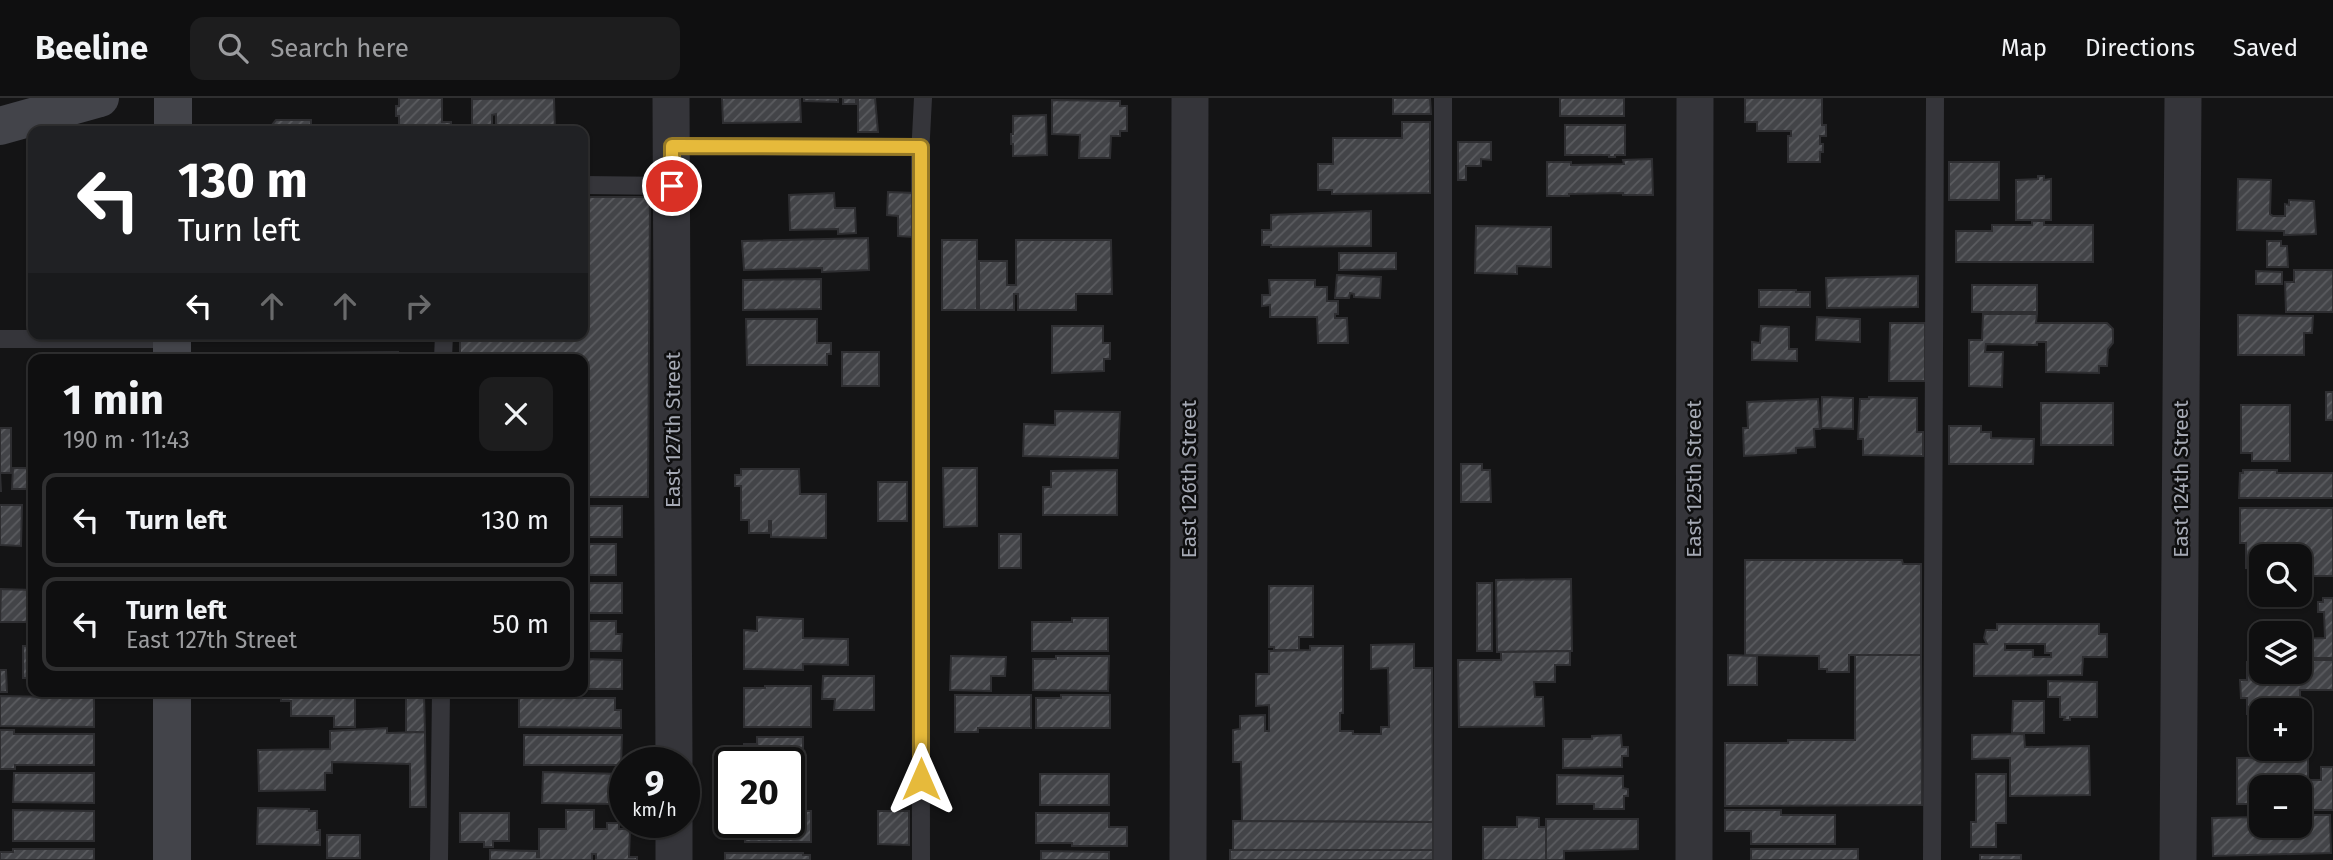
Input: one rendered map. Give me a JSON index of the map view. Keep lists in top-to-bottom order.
{
  "streets": {
    "street": [
      "East 127th Street",
      "East 126th Street",
      "East 125th Street",
      "East 124th Street"
    ]
  },
  "page": {
    "header": "Beeline",
    "search": "Search here",
    "nav": ["Map", "Directions", "Saved"],
    "turn": ["130 m", "Turn left"],
    "heading": ["1 min", "190 m · 11:43"],
    "list": [
      {
        "name": "Turn left",
        "value": "130 m"
      },
      {
        "name": "Turn left",
        "note": "East 127th Street",
        "value": "50 m"
      }
    ],
    "map_buttons": ["+", "−"],
    "speed": "9 km/h",
    "limit": "20"
  }
}
